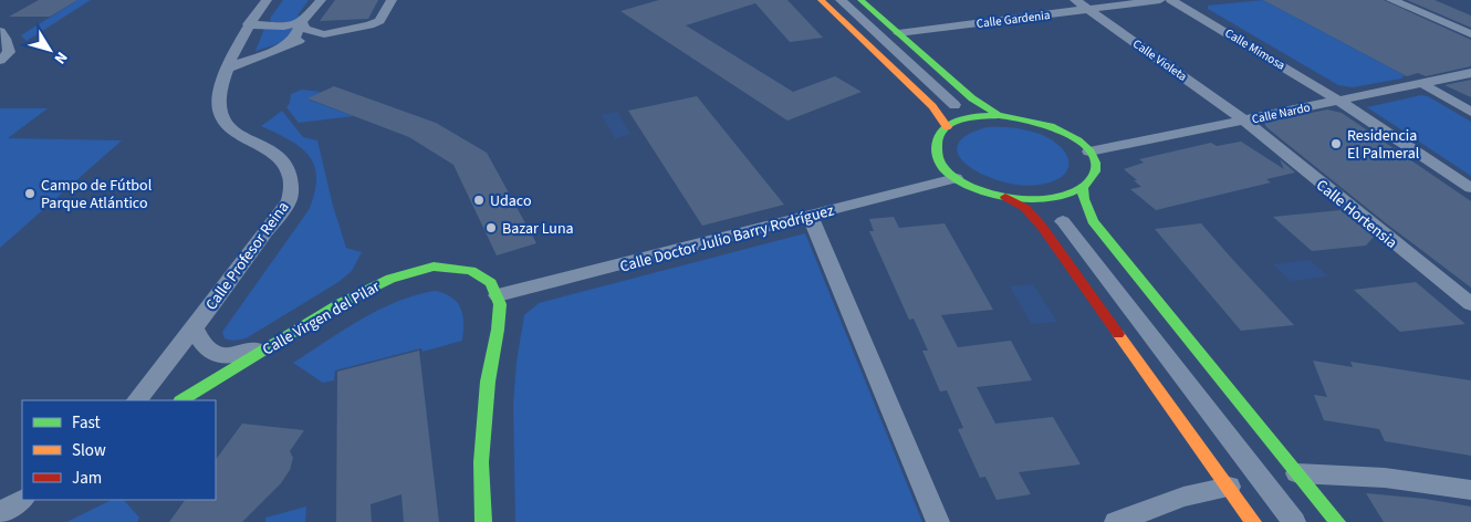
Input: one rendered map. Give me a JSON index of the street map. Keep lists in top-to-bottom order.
{
  "streets": {
    "street": [
      "Calle Gardenia",
      "Calle Mimosa",
      "Calle Violeta",
      "Calle Nardo",
      "Calle Hortensia",
      "Calle Doctor Julio Barry Rodríguez",
      "Calle Profesor Reina",
      "Calle Virgen del Pilar"
    ]
  },
  "crossings": [
    ["Calle Gardenia", "Calle Violeta"],
    ["Calle Mimosa", "Calle Nardo"],
    ["Calle Violeta", "Calle Nardo"],
    ["Calle Violeta", "Calle Hortensia"],
    ["Calle Nardo", "Calle Hortensia"],
    ["Calle Doctor Julio Barry Rodríguez", "Calle Virgen del Pilar"]
  ],
  "places": [
    "Residencia El Palmeral",
    "Campo de Fútbol Parque Atlántico",
    "Udaco",
    "Bazar Luna"
  ],
  "legend": ["Fast", "Slow", "Jam"],
  "north": "bottom right"
}
